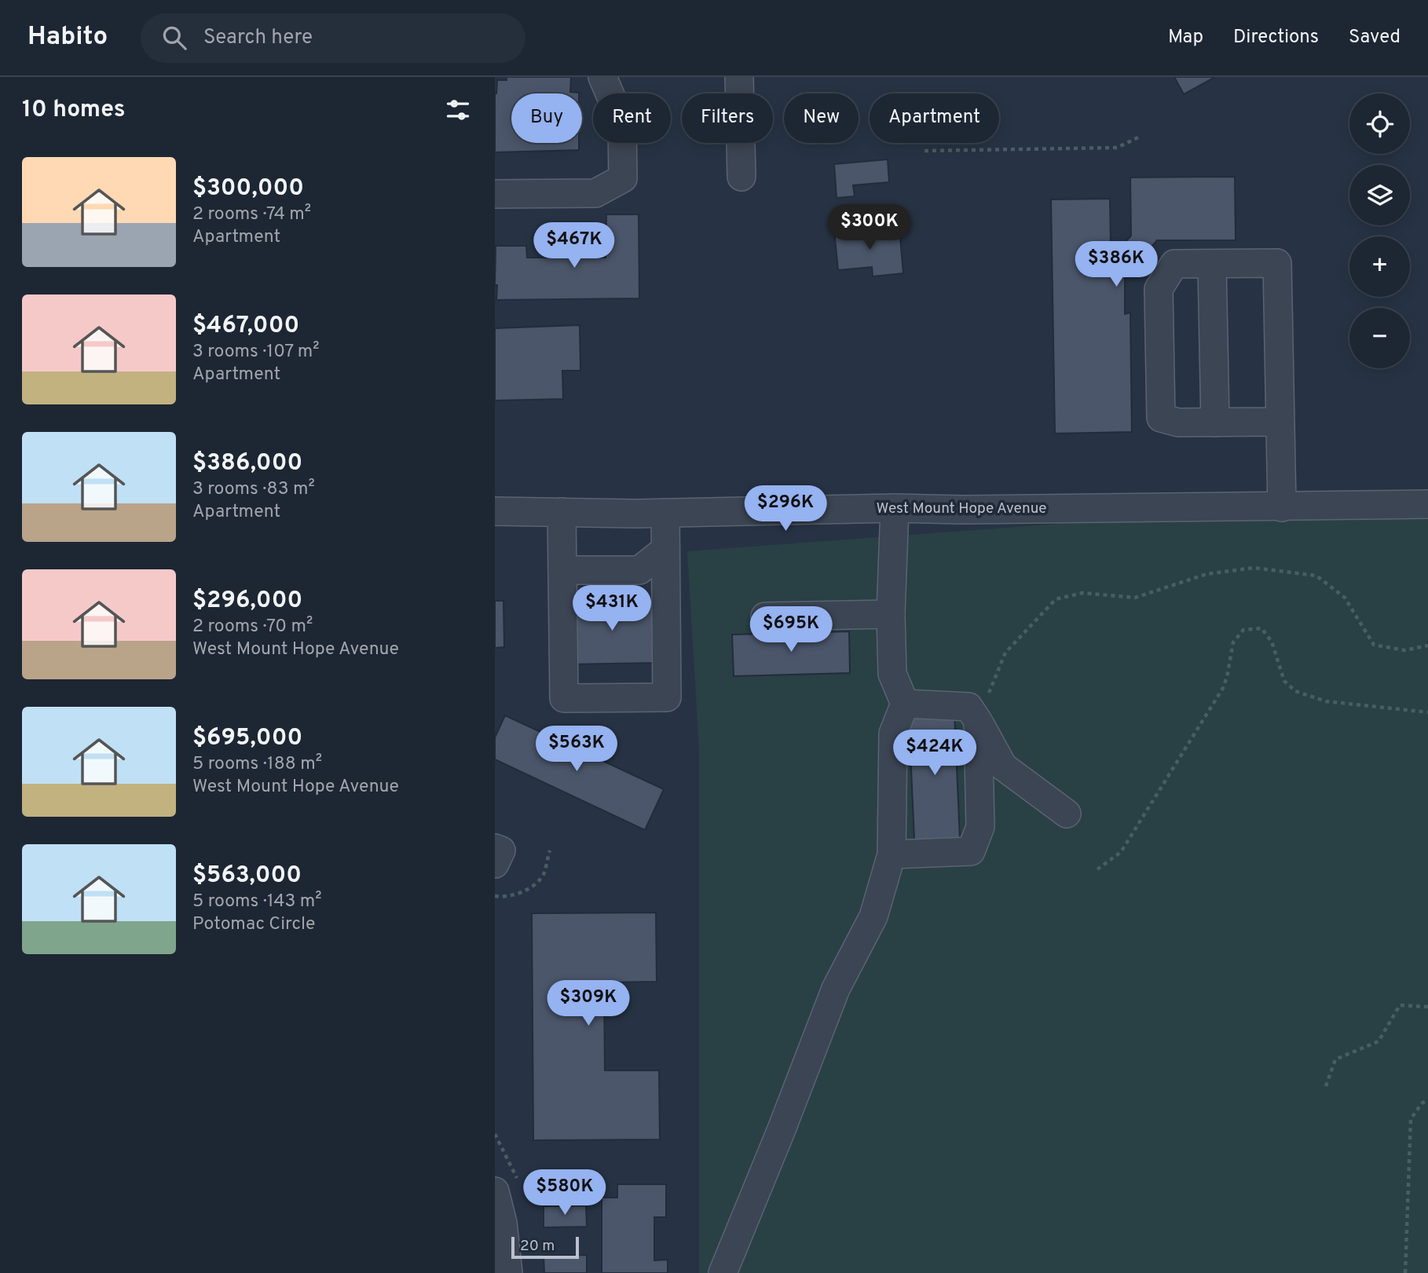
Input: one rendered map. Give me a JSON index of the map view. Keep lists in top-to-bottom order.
{
  "streets": {
    "street": ["West Mount Hope Avenue"]
  },
  "scale_bar": "20 m",
  "page": {
    "header": "Habito",
    "search": "Search here",
    "nav": ["Map", "Directions", "Saved"],
    "heading": "10 homes",
    "map_buttons": ["+", "−"],
    "chip": [
      "Buy",
      "Rent",
      "Filters",
      "New",
      "Apartment"
    ],
    "list": [
      {
        "name": "$300,000",
        "note": "2 rooms · 74 m² · Apartment"
      },
      {
        "name": "$467,000",
        "note": "3 rooms · 107 m² · Apartment"
      },
      {
        "name": "$386,000",
        "note": "3 rooms · 83 m² · Apartment"
      },
      {
        "name": "$296,000",
        "note": "2 rooms · 70 m² · West Mount Hope Avenue"
      },
      {
        "name": "$695,000",
        "note": "5 rooms · 188 m² · West Mount Hope Avenue"
      },
      {
        "name": "$563,000",
        "note": "5 rooms · 143 m² · Potomac Circle"
      }
    ],
    "price": [
      "$300K",
      "$467K",
      "$386K",
      "$296K",
      "$431K",
      "$695K",
      "$563K",
      "$424K",
      "$309K",
      "$580K"
    ],
    "scale": "20 m"
  }
}
